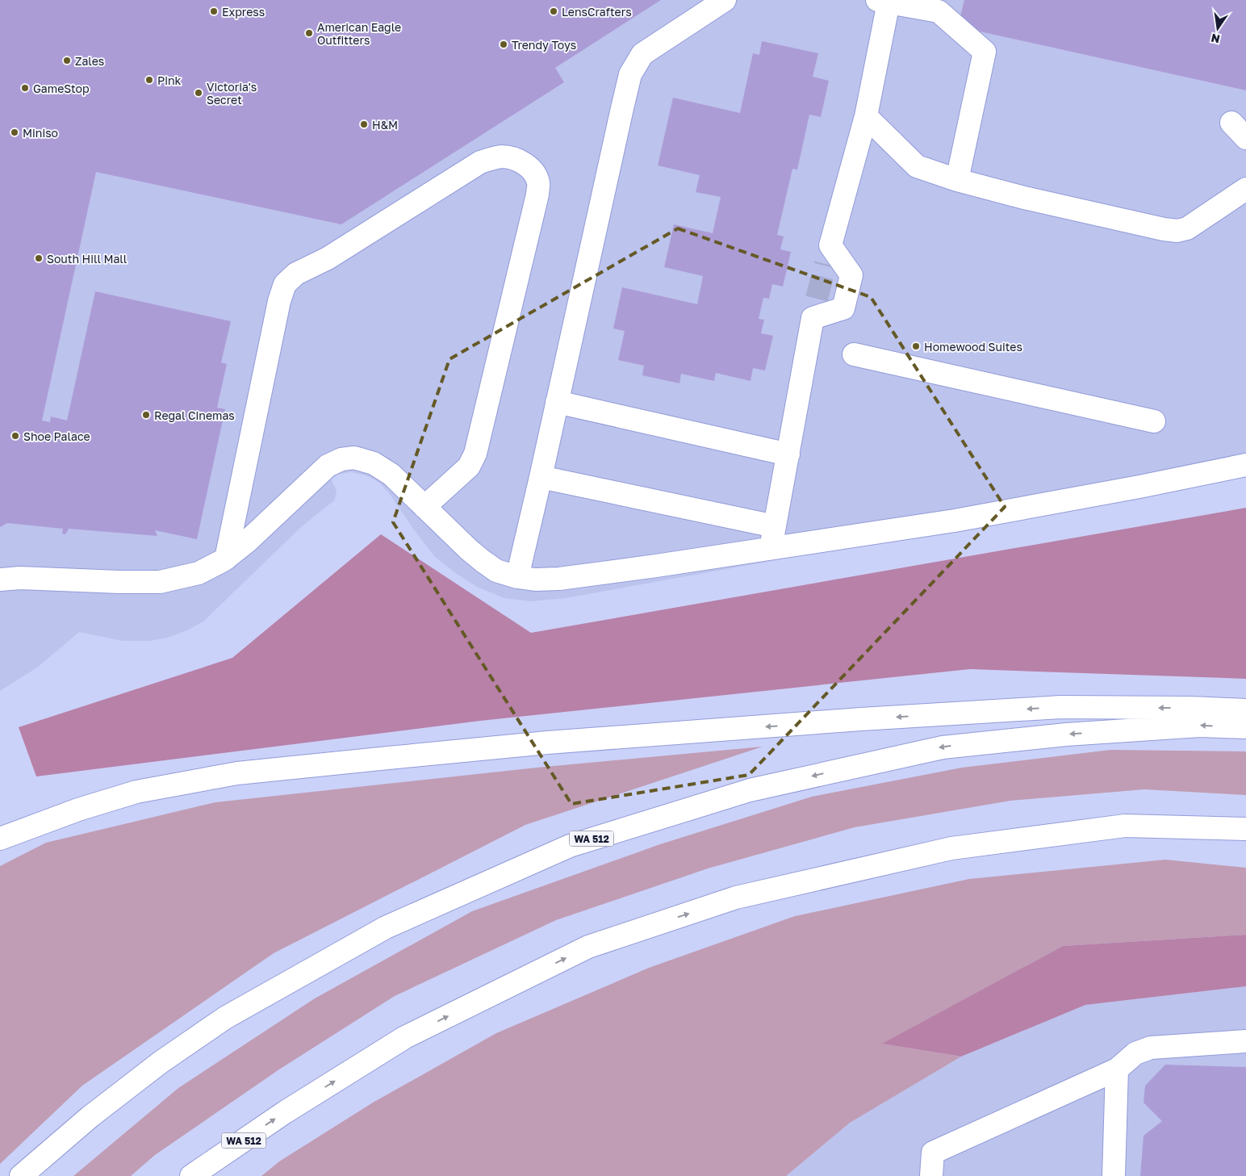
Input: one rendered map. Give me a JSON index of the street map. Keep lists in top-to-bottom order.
{
  "streets": {
    "main road": ["WA 512"]
  },
  "places": [
    "Express",
    "LensCrafters",
    "American Eagle Outfitters",
    "Trendy Toys",
    "Zales",
    "Pink",
    "GameStop",
    "Victoria's Secret",
    "H&M",
    "Miniso",
    "South Hill Mall",
    "Homewood Suites",
    "Regal Cinemas",
    "Shoe Palace"
  ],
  "north": "bottom"
}
